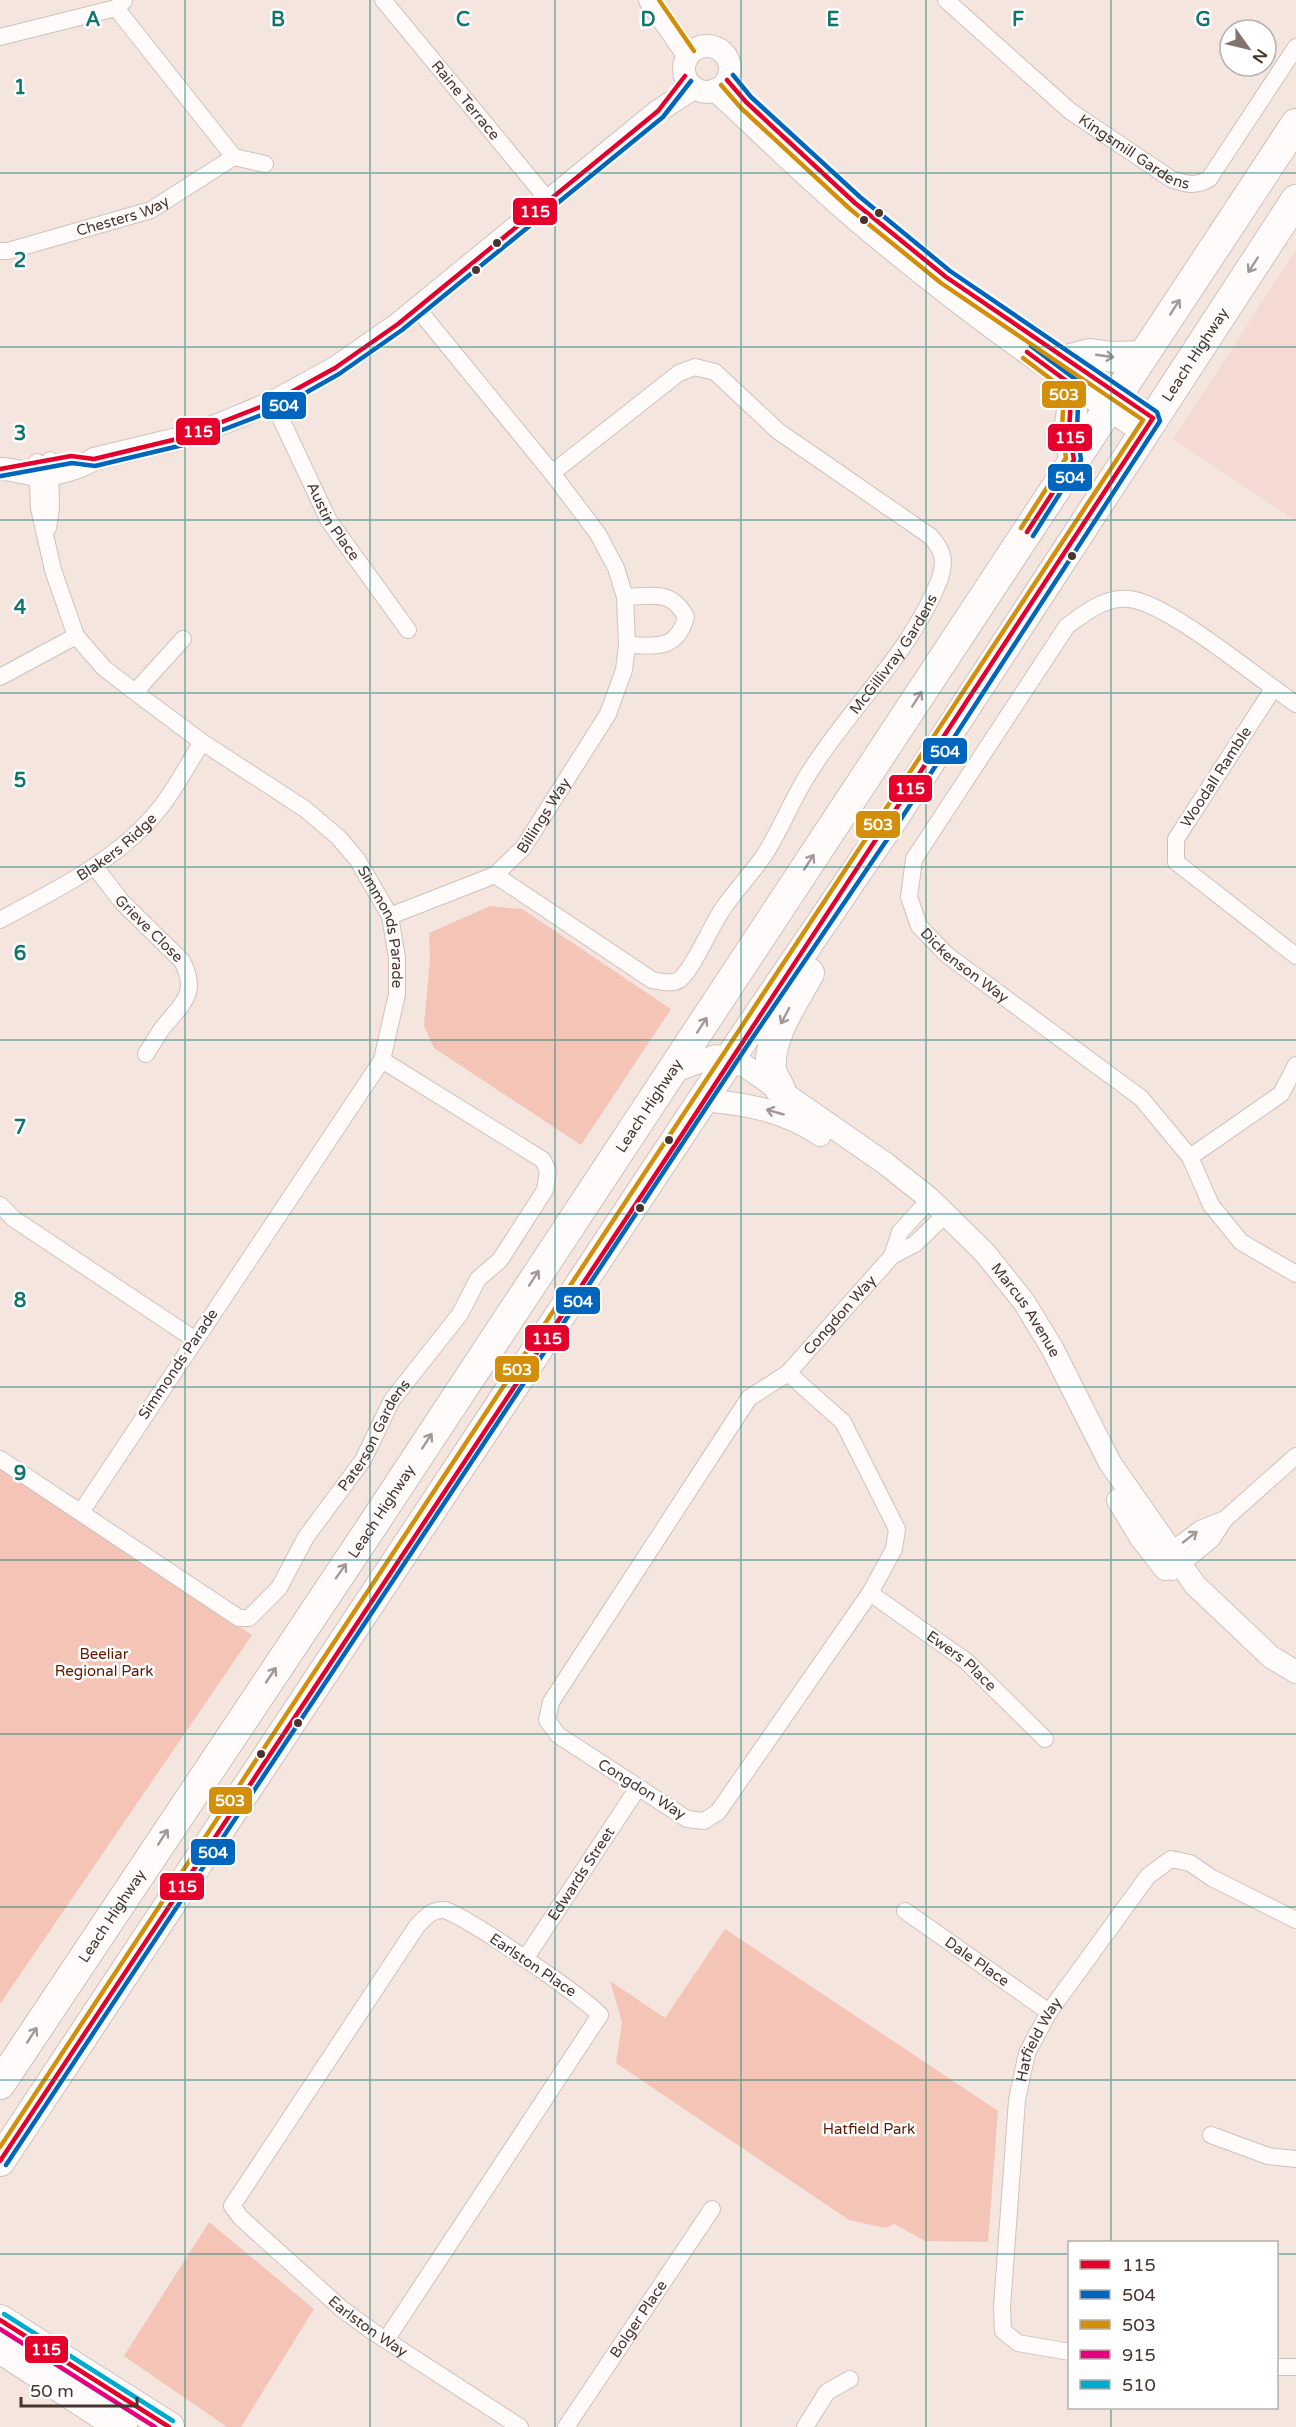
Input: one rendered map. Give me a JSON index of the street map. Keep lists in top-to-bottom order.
{
  "streets": {
    "highway": ["Leach Highway"],
    "street": [
      "Raine Terrace",
      "Kingsmill Gardens",
      "Chesters Way",
      "Austin Place",
      "McGillivray Gardens",
      "Woodall Ramble",
      "Billings Way",
      "Blakers Ridge",
      "Simmonds Parade",
      "Grieve Close",
      "Dickenson Way",
      "Marcus Avenue",
      "Congdon Way",
      "Paterson Gardens",
      "Ewers Place",
      "Edwards Street",
      "Dale Place",
      "Earlston Place",
      "Hatfield Way",
      "Bolger Place",
      "Earlston Way"
    ]
  },
  "crossings": [
    ["Leach Highway", "Marcus Avenue"],
    ["McGillivray Gardens", "Billings Way"],
    ["Woodall Ramble", "Dickenson Way"],
    ["Billings Way", "Simmonds Parade"],
    ["Blakers Ridge", "Simmonds Parade"],
    ["Blakers Ridge", "Grieve Close"],
    ["Simmonds Parade", "Paterson Gardens"],
    ["Marcus Avenue", "Congdon Way"],
    ["Congdon Way", "Ewers Place"],
    ["Congdon Way", "Edwards Street"],
    ["Edwards Street", "Earlston Place"],
    ["Dale Place", "Hatfield Way"],
    ["Earlston Place", "Earlston Way"]
  ],
  "parks": ["Beeliar Regional Park", "Hatfield Park"],
  "lines": [
    "transit line 503",
    "transit line 504",
    "transit line 115",
    "transit line 510",
    "transit line 915"
  ],
  "legend": [
    "115",
    "504",
    "503",
    "915",
    "510"
  ],
  "scale_bar": "50 m",
  "north": "bottom right",
  "grid": {
    "columns": [
      "A",
      "B",
      "C",
      "D",
      "E",
      "F",
      "G"
    ],
    "rows": [
      "1",
      "2",
      "3",
      "4",
      "5",
      "6",
      "7",
      "8",
      "9"
    ]
  }
}
